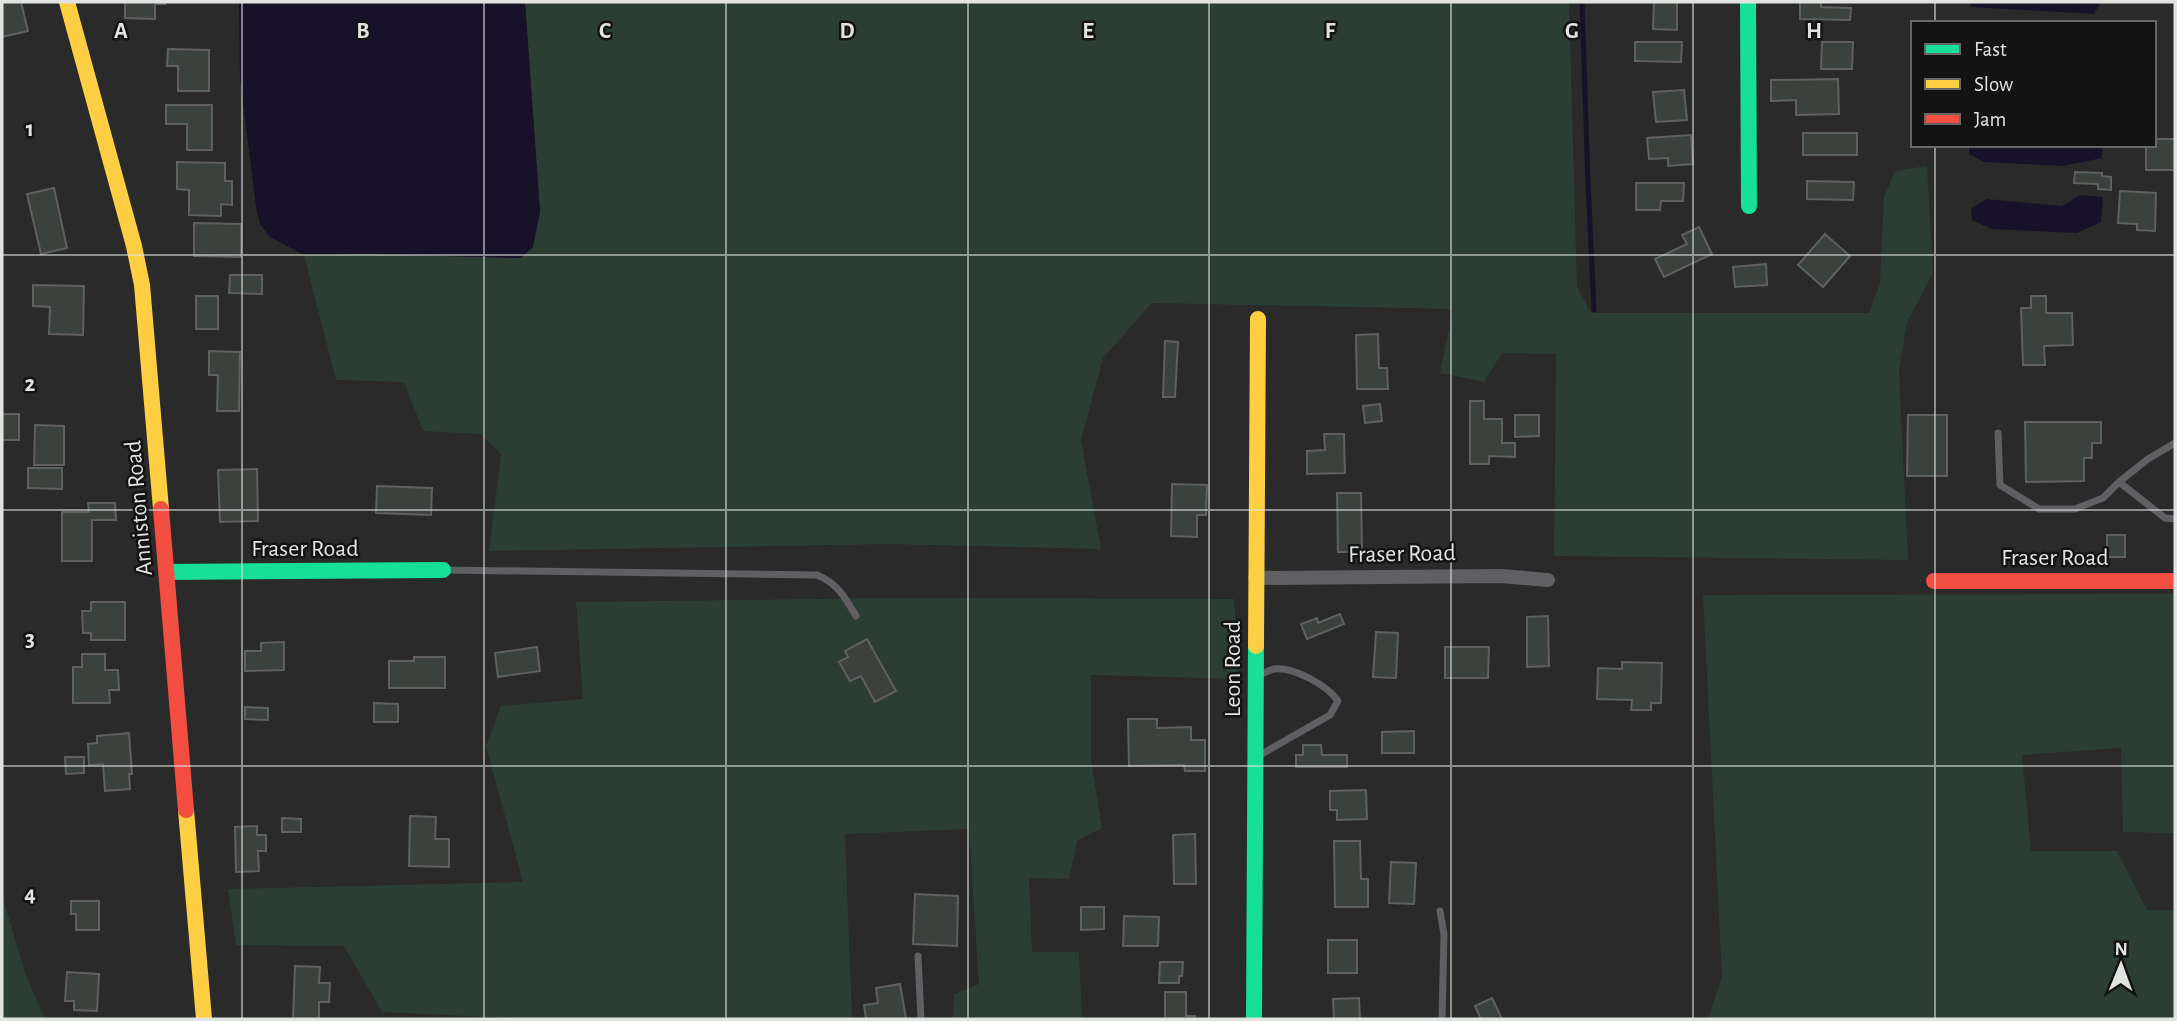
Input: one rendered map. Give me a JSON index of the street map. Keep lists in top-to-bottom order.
{
  "streets": {
    "street": ["Anniston Road", "Fraser Road", "Leon Road"]
  },
  "crossings": [
    ["Anniston Road", "Fraser Road"],
    ["Fraser Road", "Leon Road"]
  ],
  "legend": ["Fast", "Slow", "Jam"],
  "north": "top",
  "grid": {
    "columns": [
      "A",
      "B",
      "C",
      "D",
      "E",
      "F",
      "G",
      "H"
    ],
    "rows": [
      "1",
      "2",
      "3",
      "4"
    ]
  }
}
